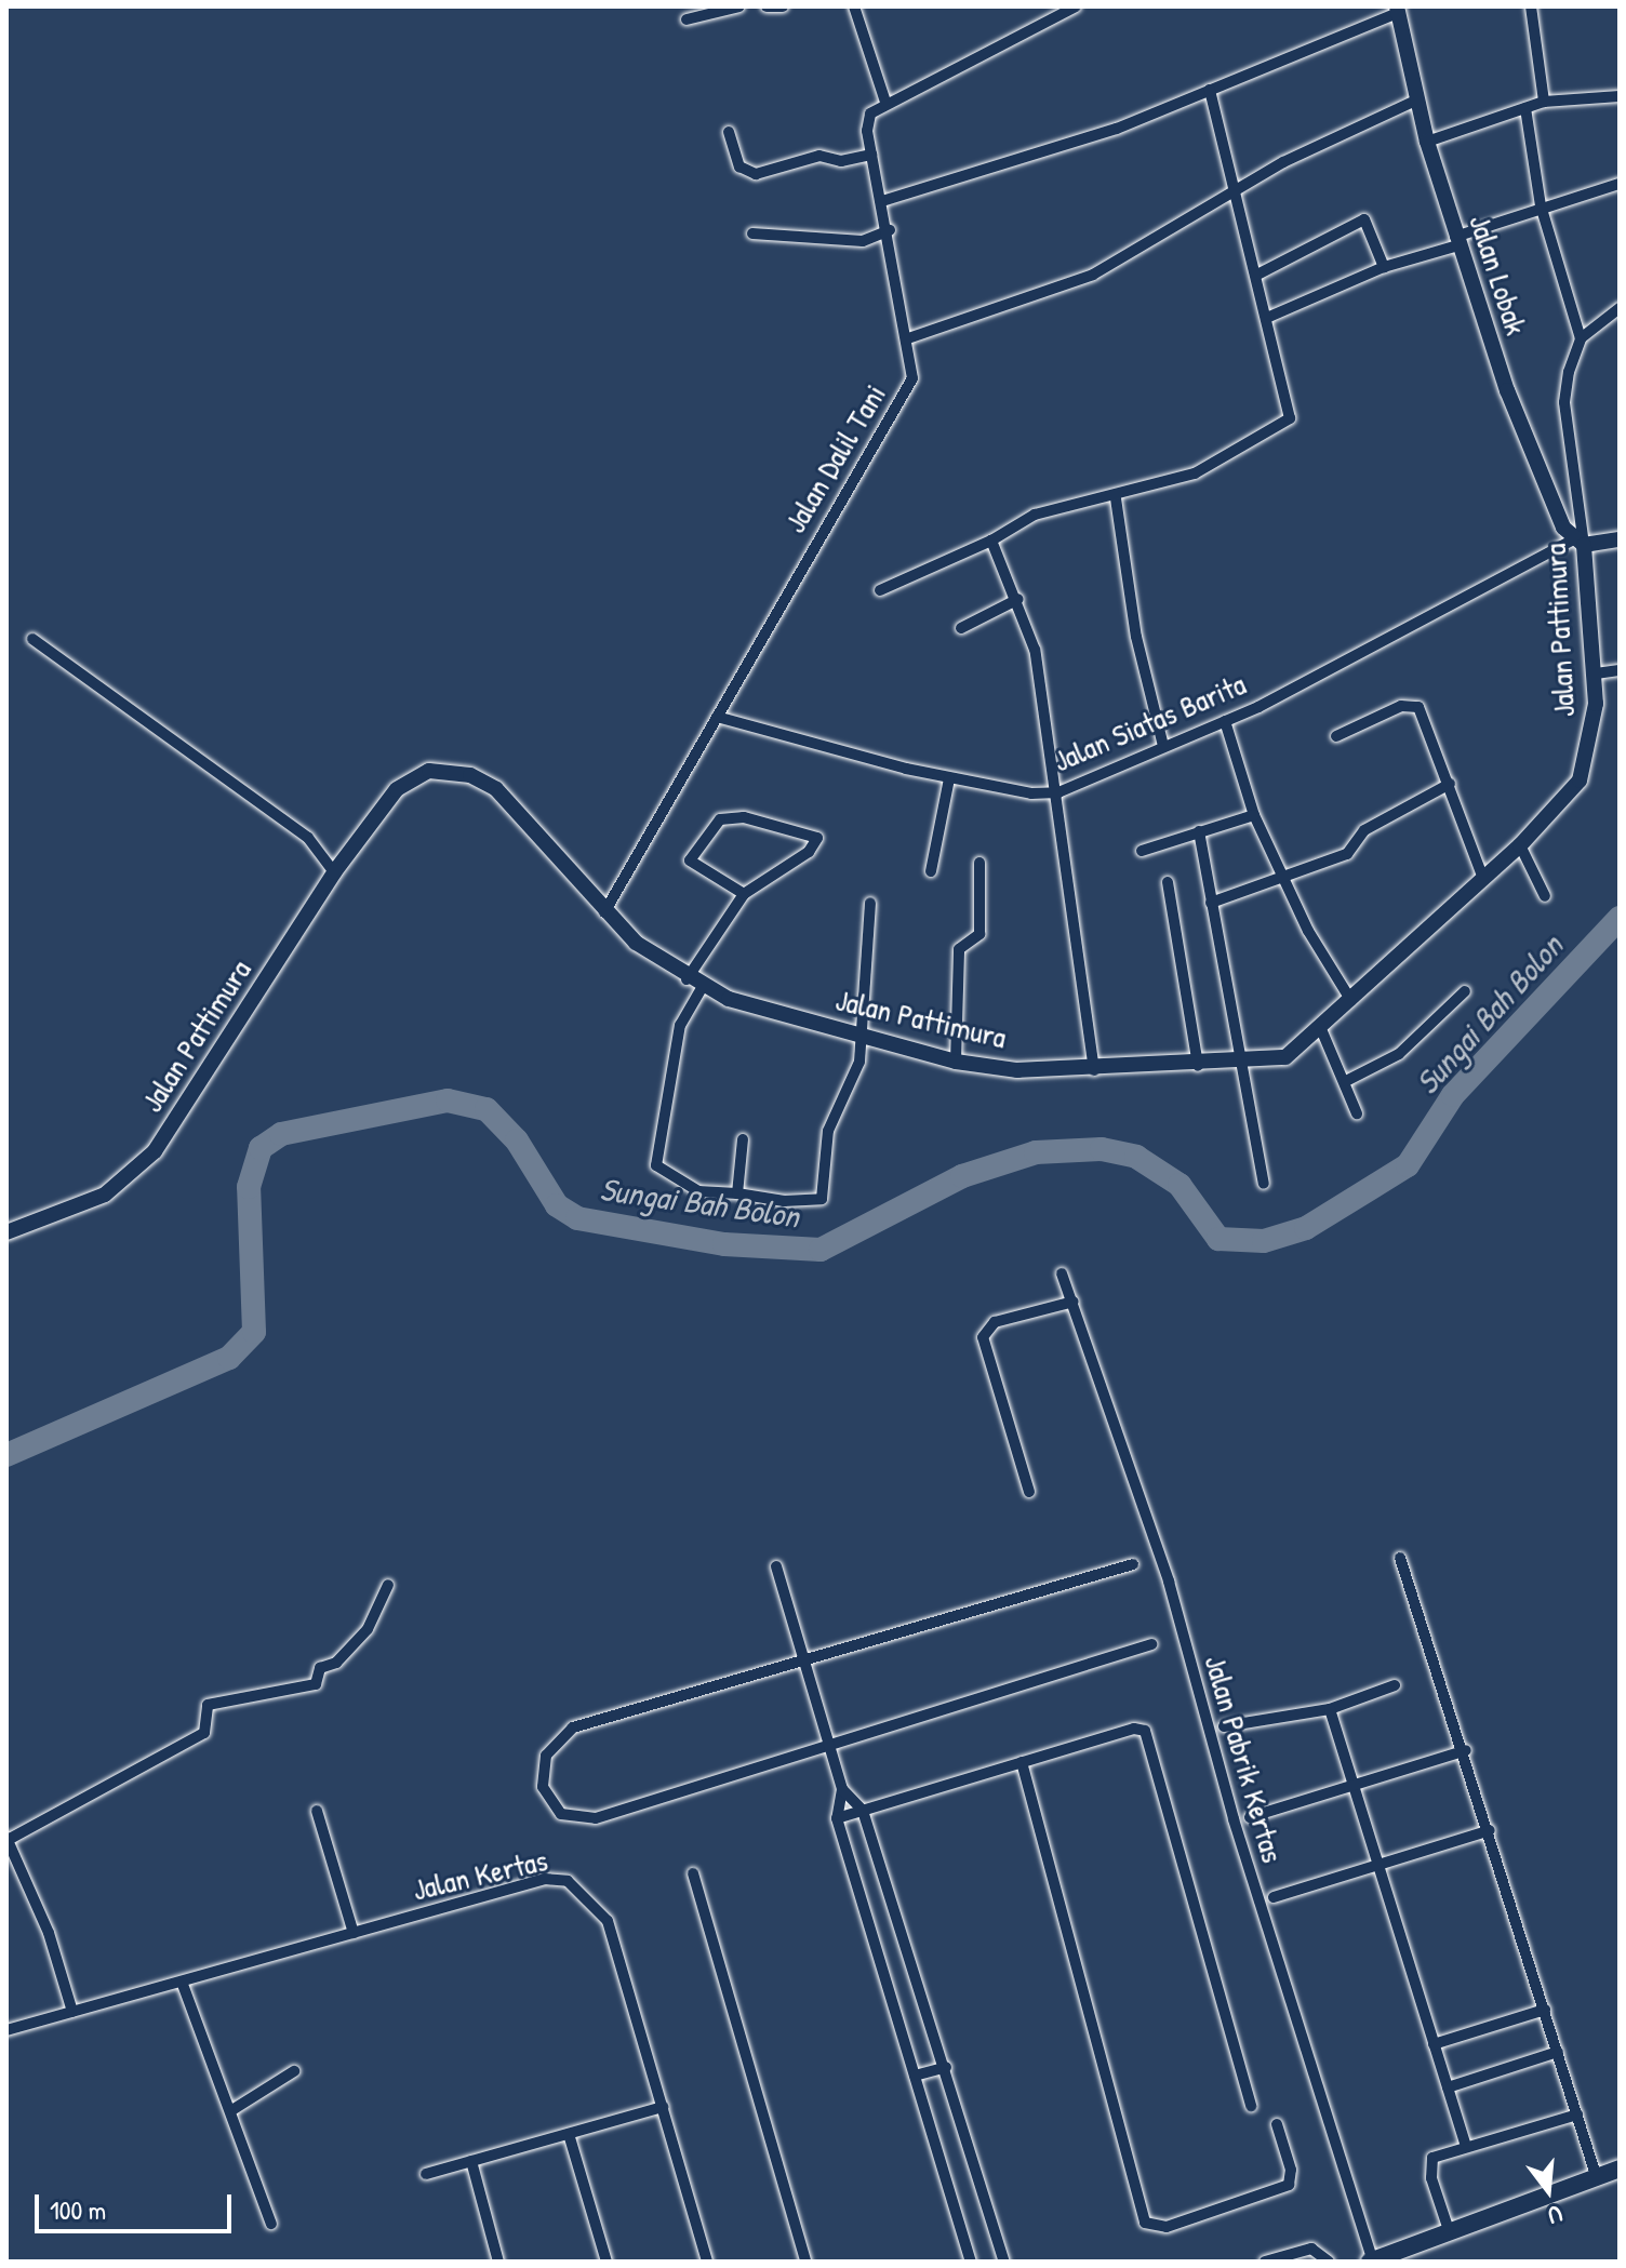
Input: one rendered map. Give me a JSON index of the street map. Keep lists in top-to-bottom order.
{
  "streets": {
    "street": [
      "Jalan Lobak",
      "Jalan Dalil Tani",
      "Jalan Pattimura",
      "Jalan Siatas Barita",
      "Jalan Pabrik Kertas",
      "Jalan Kertas"
    ]
  },
  "crossings": [
    ["Jalan Lobak", "Jalan Pattimura"],
    ["Jalan Lobak", "Jalan Siatas Barita"],
    ["Jalan Dalil Tani", "Jalan Pattimura"],
    ["Jalan Dalil Tani", "Jalan Siatas Barita"],
    ["Jalan Pattimura", "Jalan Siatas Barita"]
  ],
  "water": ["Sungai Bah Bolon"],
  "scale_bar": "100 m",
  "north": "bottom"
}
